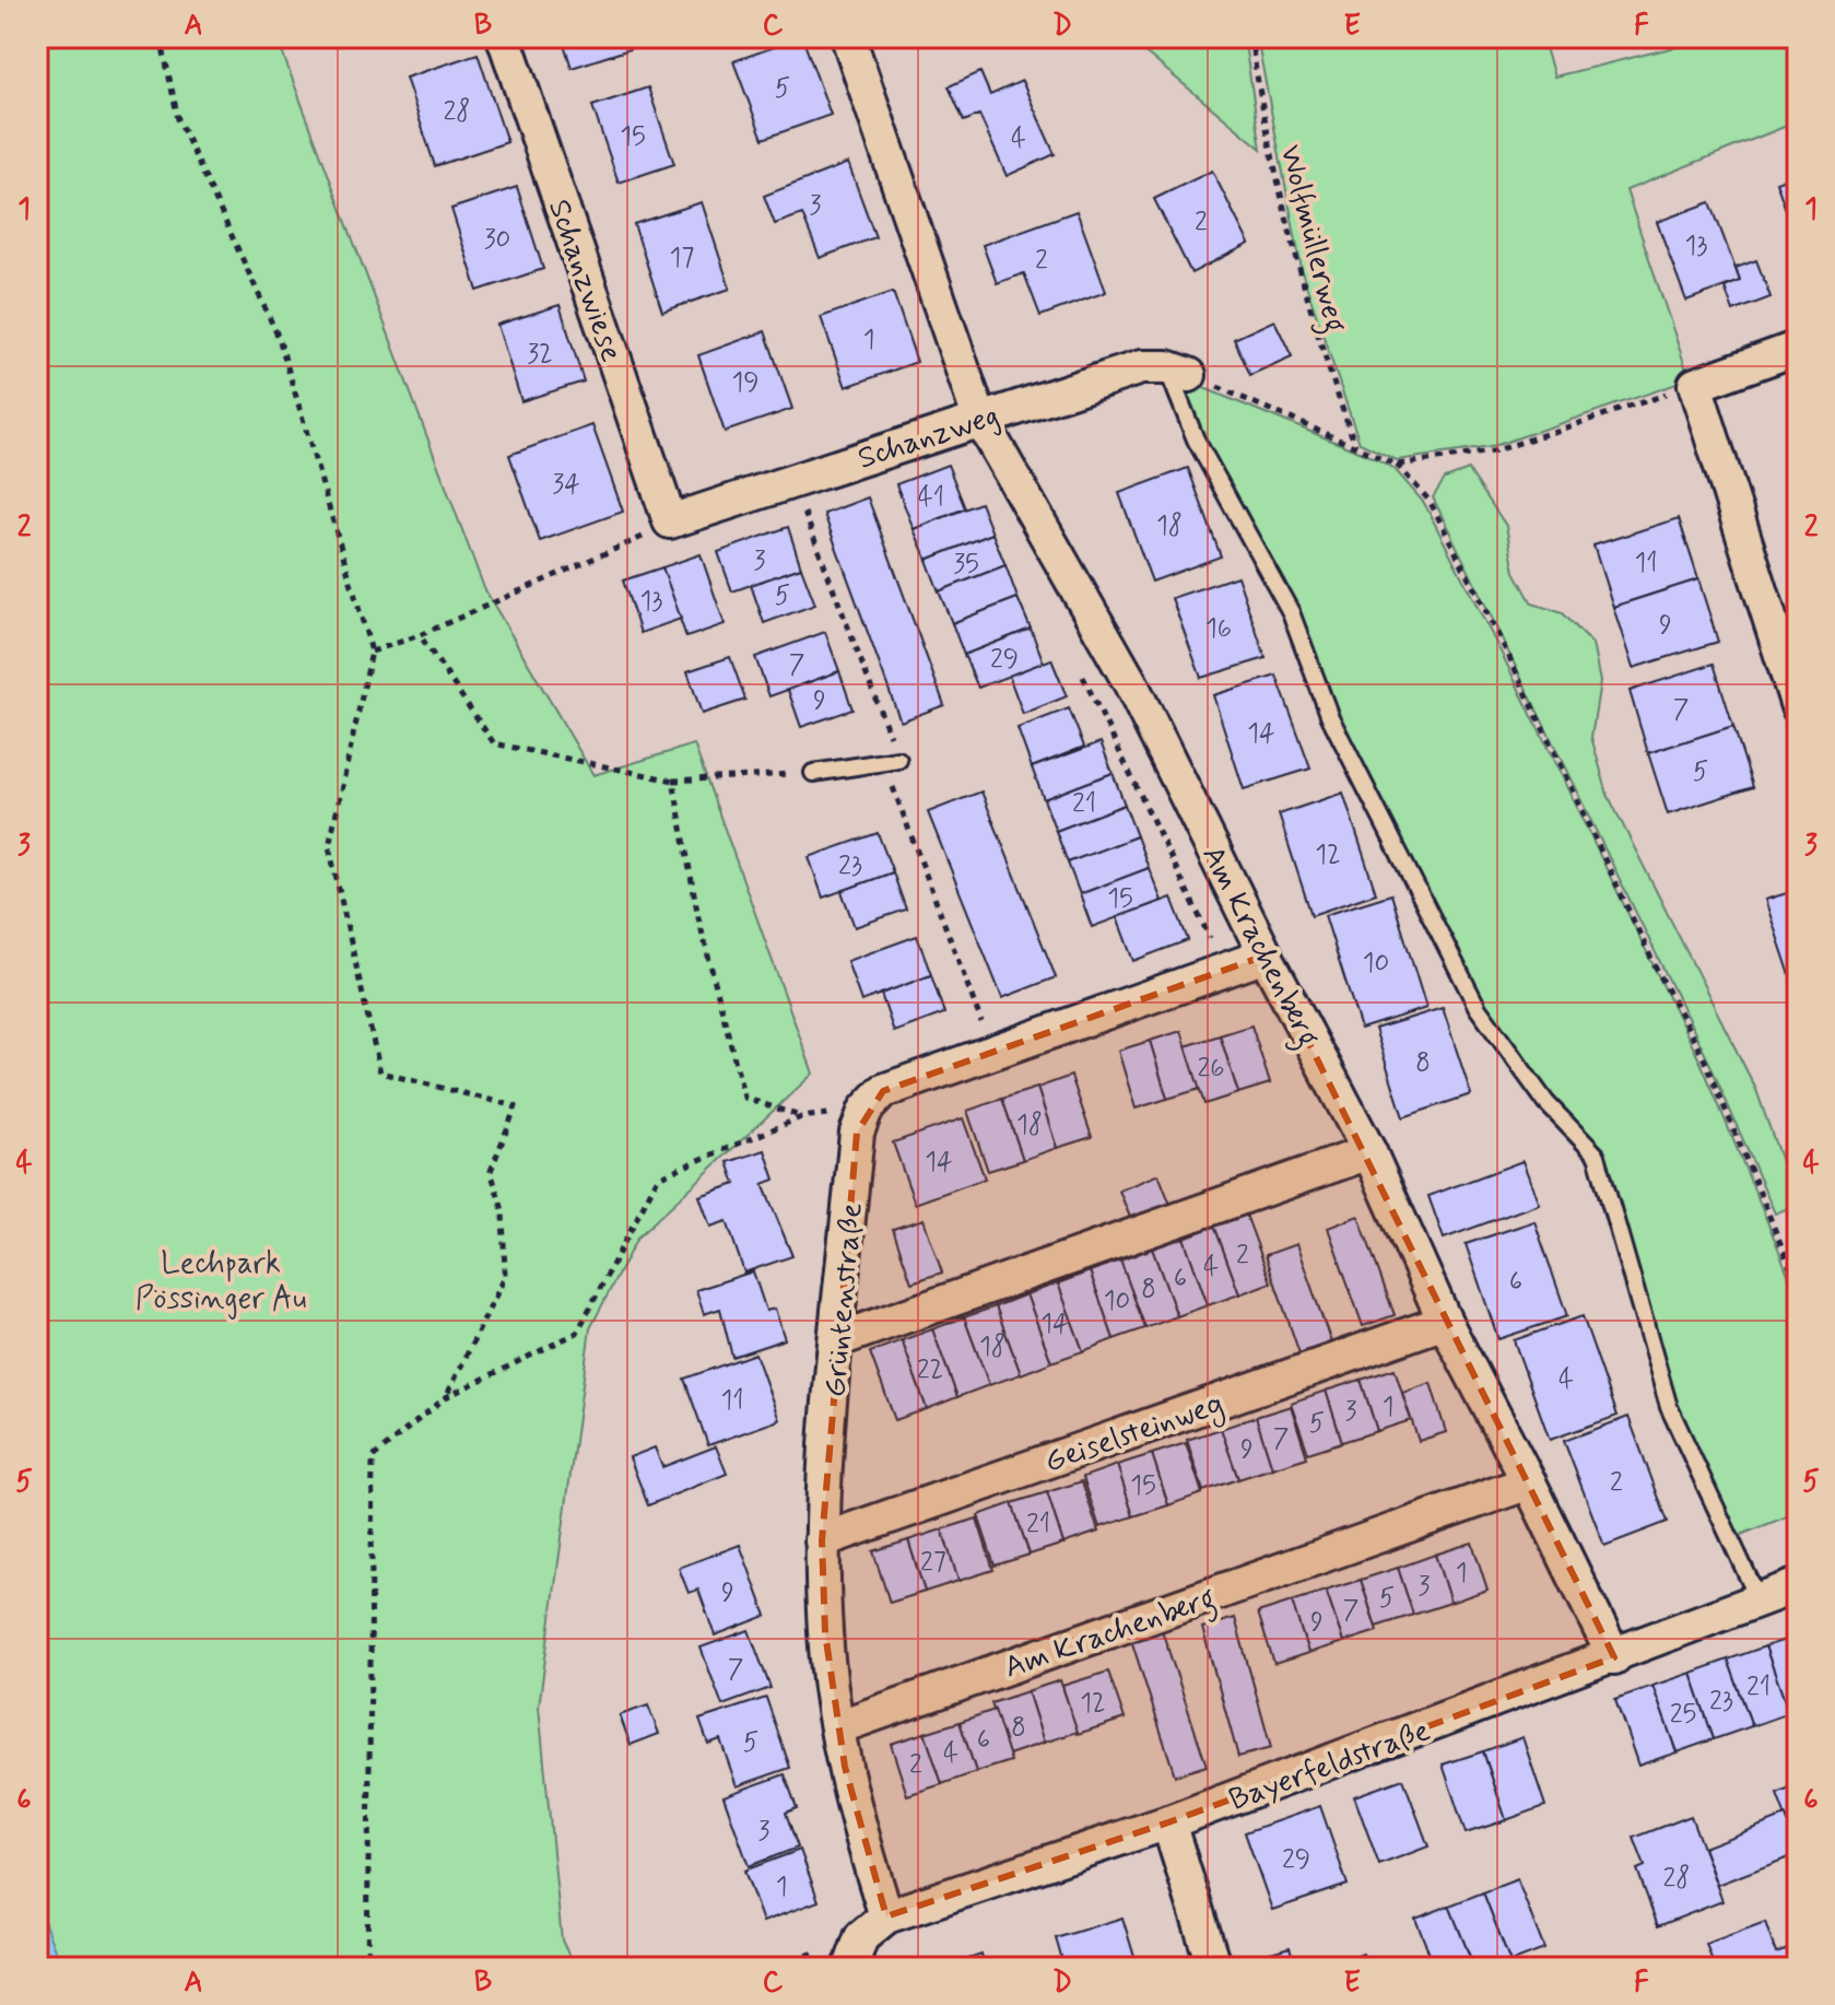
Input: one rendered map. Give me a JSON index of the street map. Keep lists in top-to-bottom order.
{
  "streets": {
    "street": [
      "Schanzwiese",
      "Schanzweg",
      "Am Krachenberg",
      "Grüntenstraße",
      "Geiselsteinweg",
      "Bayerfeldstraße"
    ],
    "path": ["Wolfmüllerweg"]
  },
  "crossings": [
    ["Schanzwiese", "Schanzweg"],
    ["Schanzweg", "Am Krachenberg"],
    ["Am Krachenberg", "Grüntenstraße"],
    ["Am Krachenberg", "Geiselsteinweg"],
    ["Am Krachenberg", "Bayerfeldstraße"],
    ["Grüntenstraße", "Geiselsteinweg"],
    ["Grüntenstraße", "Bayerfeldstraße"]
  ],
  "parks": ["Lechpark Pössinger Au"],
  "house_numbers": [
    "5",
    "28",
    "15",
    "4",
    "3",
    "2",
    "30",
    "13",
    "17",
    "2",
    "1",
    "32",
    "19",
    "34",
    "41",
    "18",
    "3",
    "11",
    "35",
    "5",
    "13",
    "9",
    "16",
    "29",
    "7",
    "9",
    "7",
    "14",
    "5",
    "21",
    "12",
    "23",
    "15",
    "10",
    "8",
    "26",
    "18",
    "14",
    "2",
    "4",
    "6",
    "6",
    "8",
    "10",
    "14",
    "18",
    "22",
    "4",
    "11",
    "1",
    "3",
    "5",
    "7",
    "9",
    "2",
    "15",
    "21",
    "27",
    "1",
    "3",
    "9",
    "5",
    "7",
    "9",
    "7",
    "21",
    "23",
    "12",
    "25",
    "8",
    "6",
    "5",
    "4",
    "2",
    "3",
    "29",
    "28",
    "1"
  ],
  "grid": {
    "columns": [
      "A",
      "B",
      "C",
      "D",
      "E",
      "F"
    ],
    "rows": [
      "1",
      "2",
      "3",
      "4",
      "5",
      "6"
    ]
  }
}
